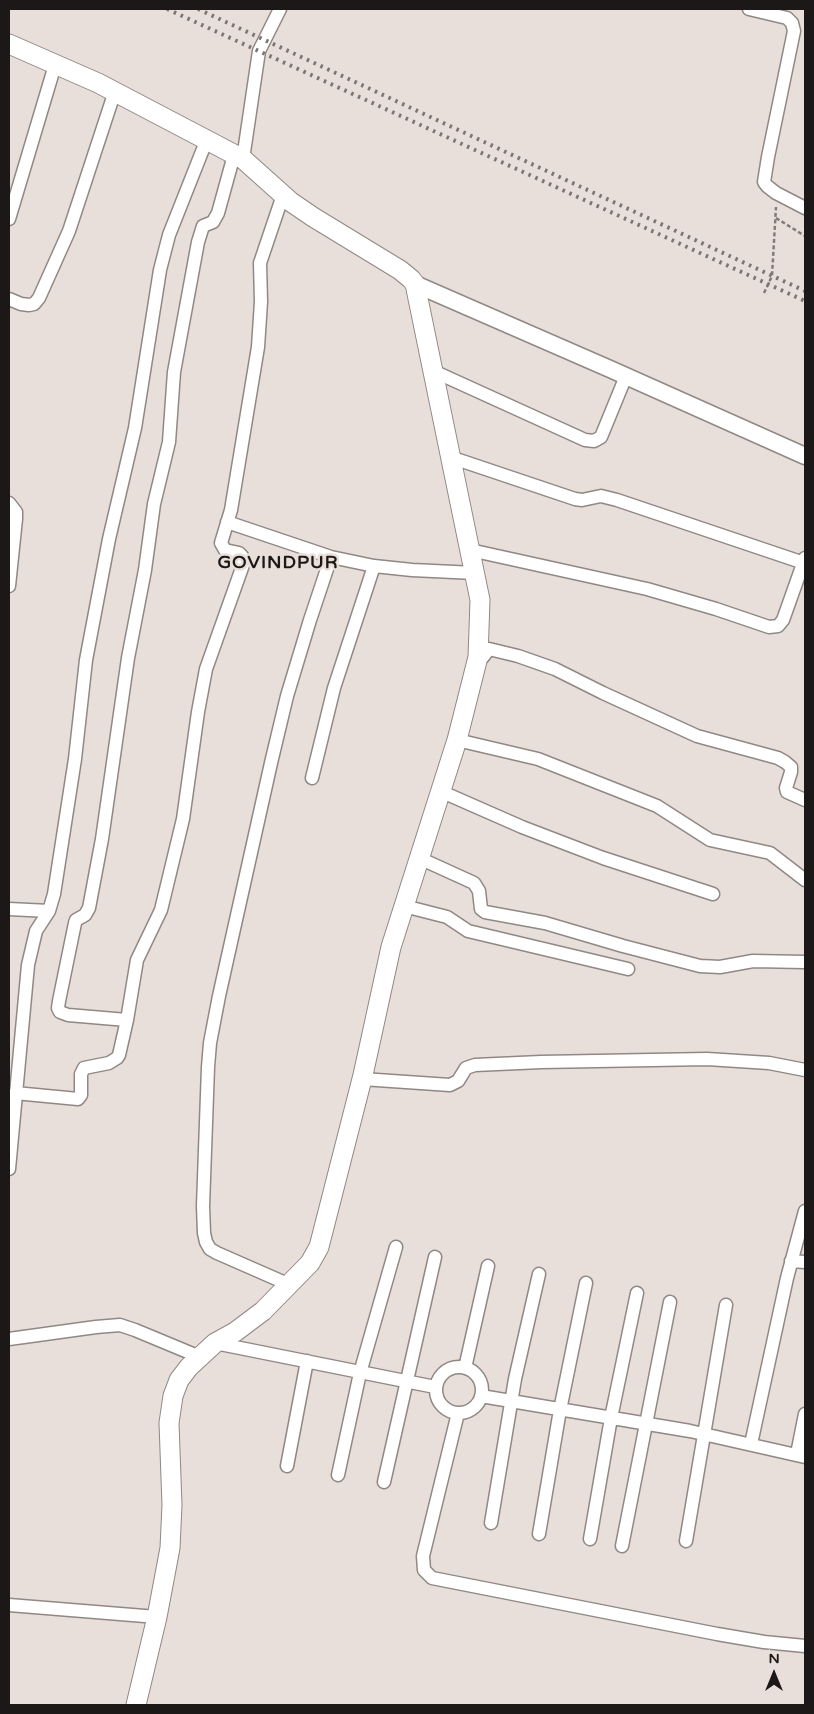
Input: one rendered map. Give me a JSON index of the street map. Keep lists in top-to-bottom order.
{
  "districts": ["GOVINDPUR"],
  "north": "top"
}
